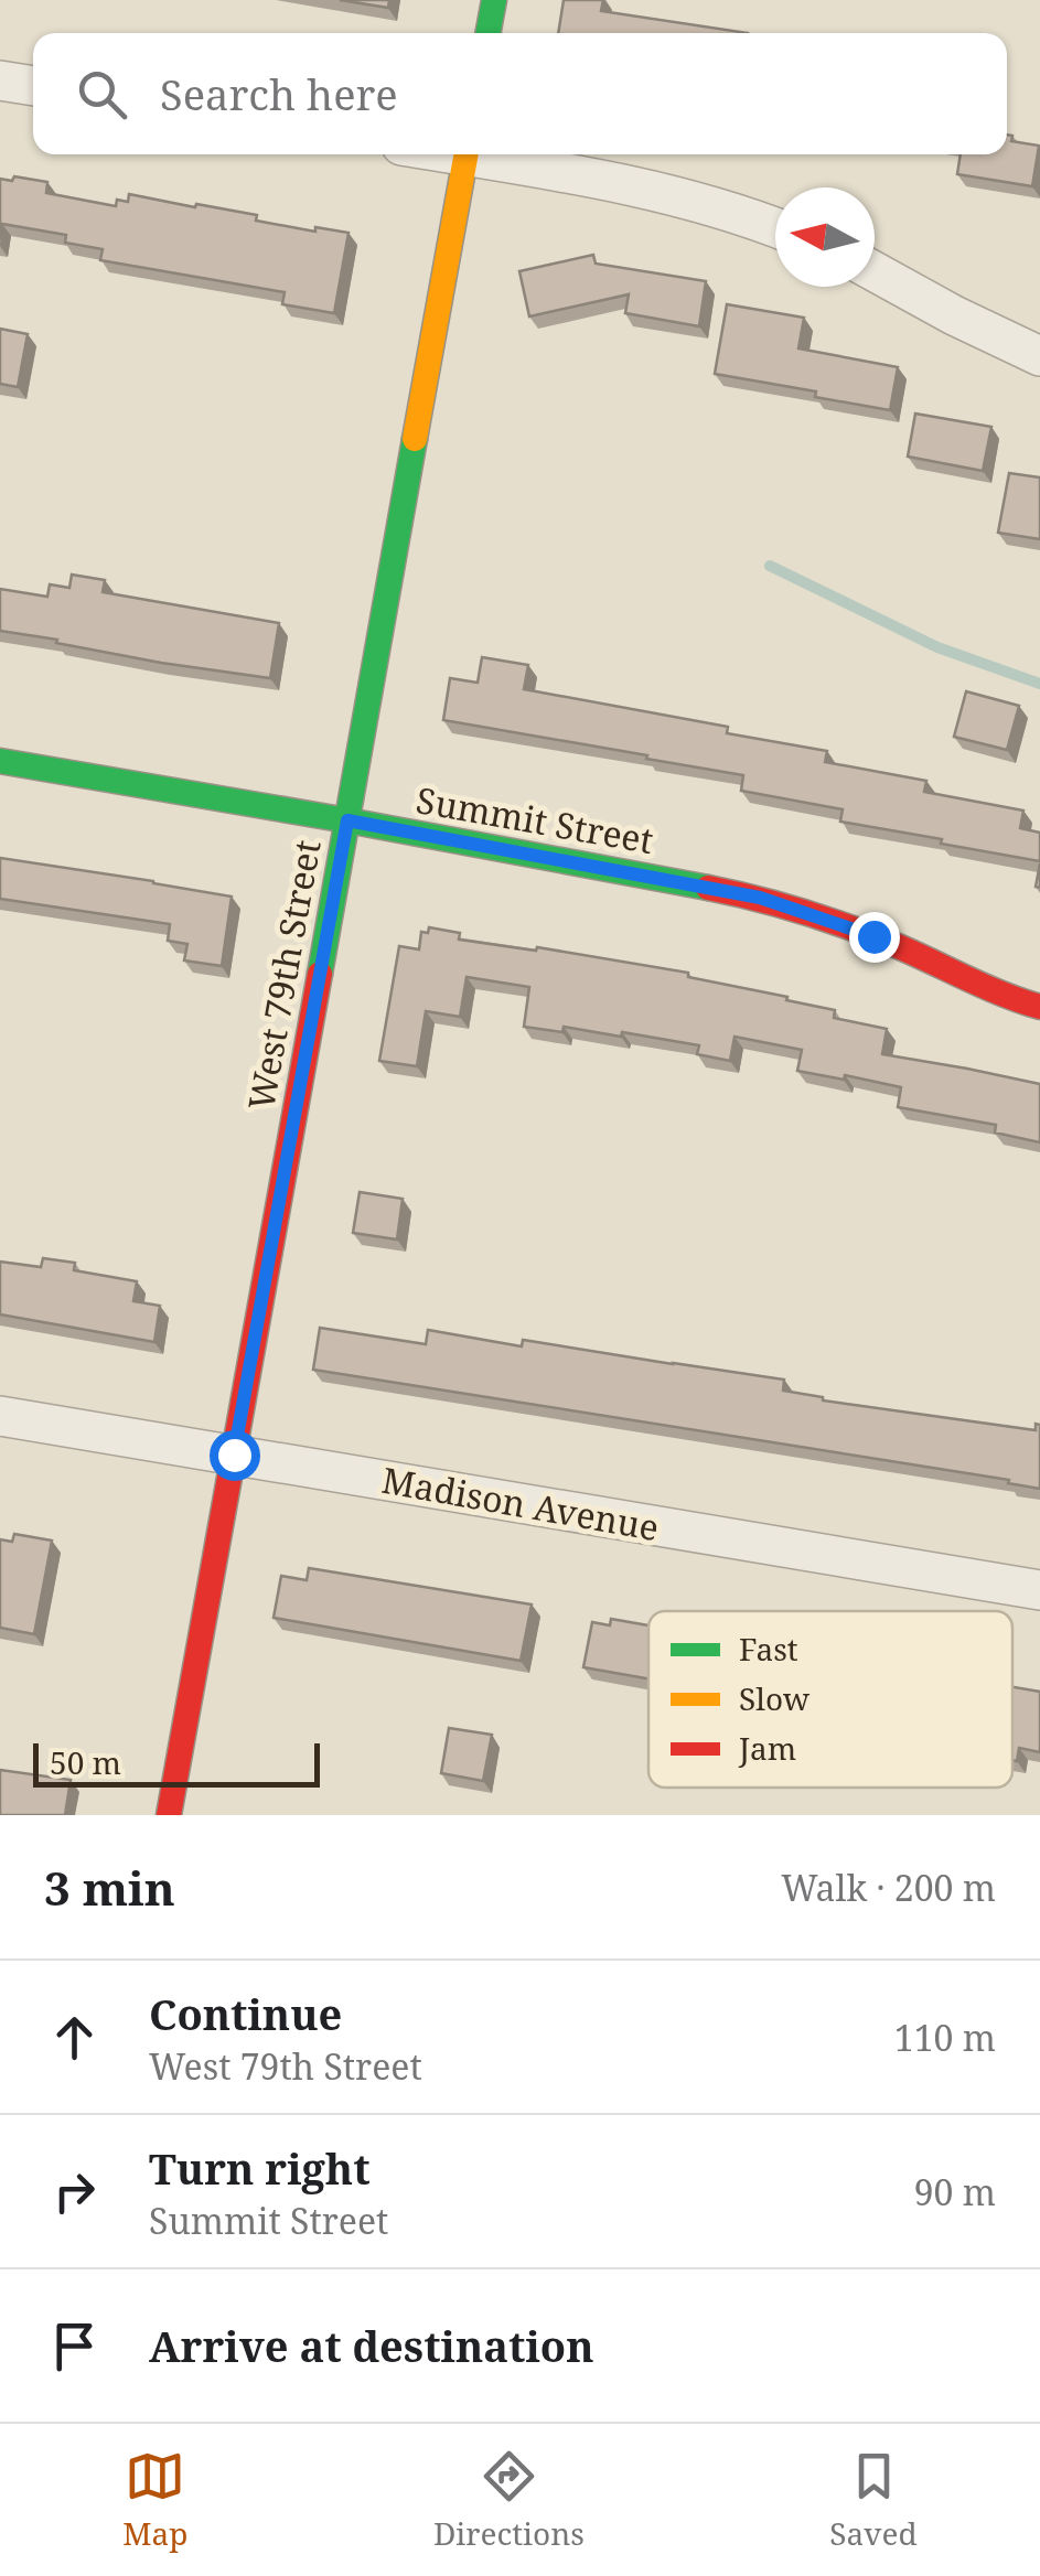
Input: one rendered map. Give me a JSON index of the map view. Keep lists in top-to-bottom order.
{
  "streets": {
    "street": ["Summit Street", "West 79th Street", "Madison Avenue"]
  },
  "crossings": [
    ["Summit Street", "West 79th Street"],
    ["West 79th Street", "Madison Avenue"]
  ],
  "legend": ["Fast", "Slow", "Jam"],
  "scale_bar": "50 m",
  "north": "left",
  "page": {
    "search": "Search here",
    "scale": "50 m",
    "heading": ["3 min", "Walk · 200 m"],
    "list": [
      ["Continue", "West 79th Street", "110 m"],
      ["Turn right", "Summit Street", "90 m"],
      "Arrive at destination"
    ],
    "nav": ["Map", "Directions", "Saved"]
  }
}
